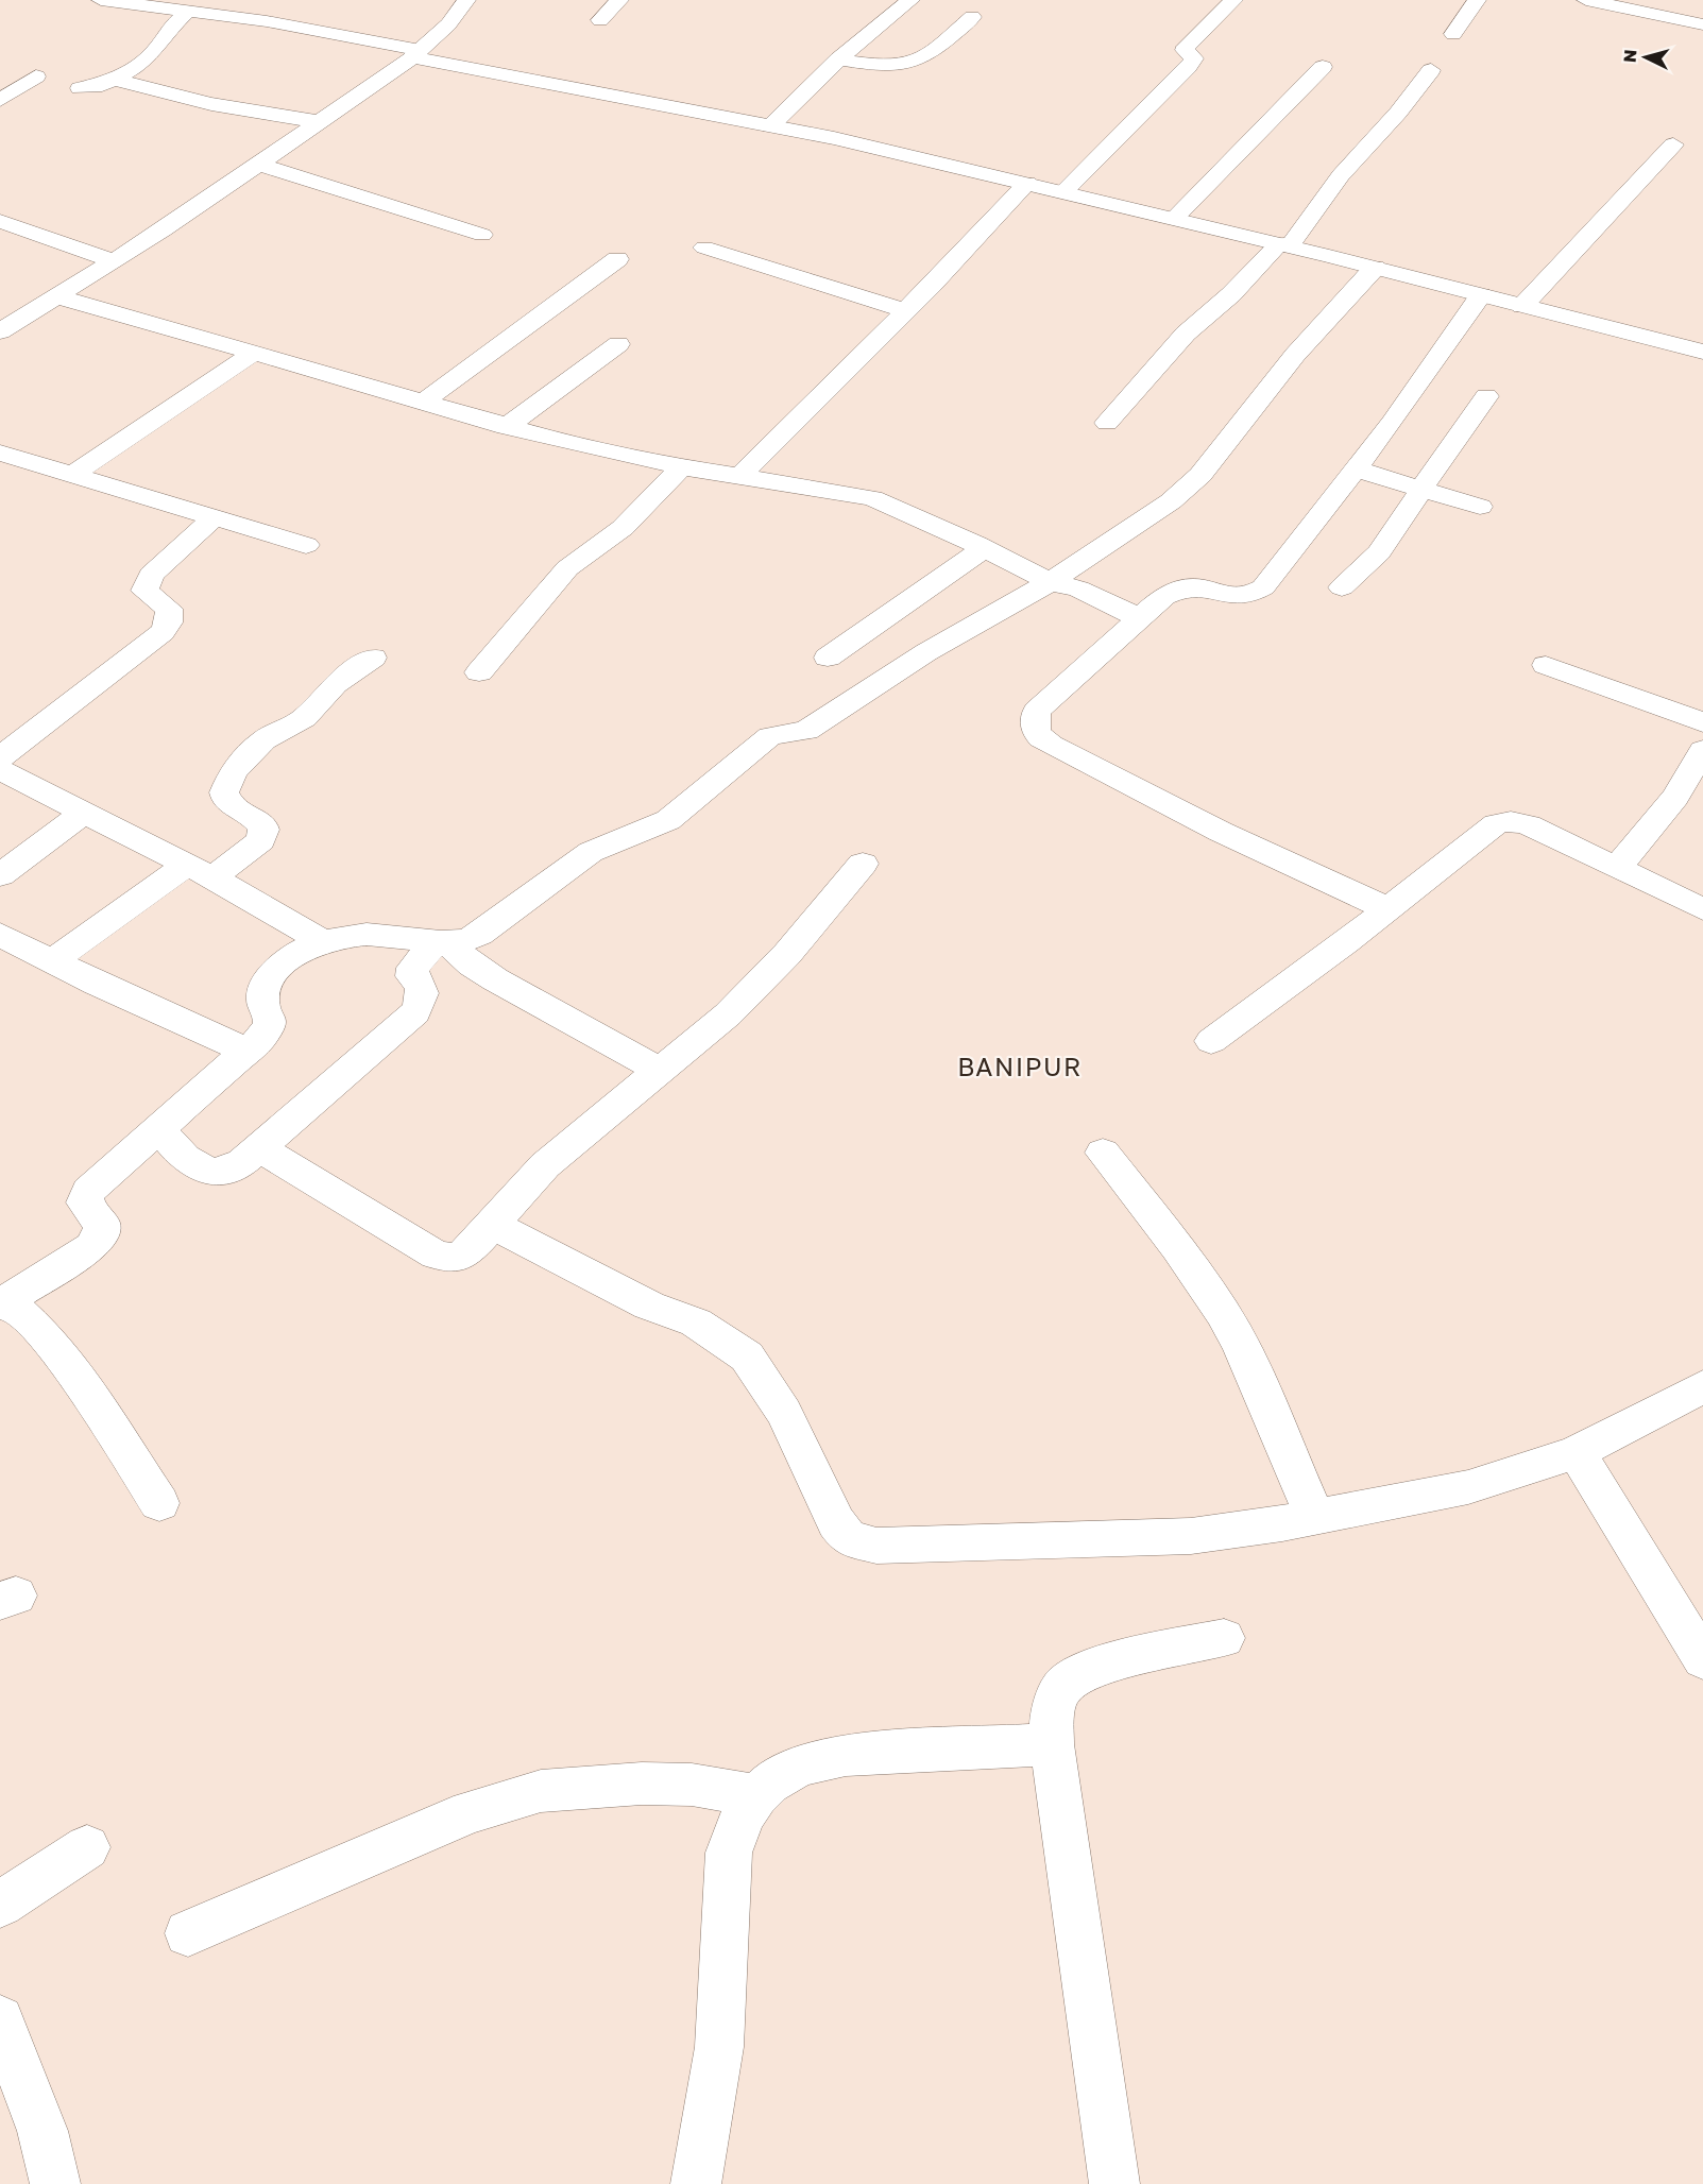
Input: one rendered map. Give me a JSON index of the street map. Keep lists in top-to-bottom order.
{
  "districts": ["BANIPUR"],
  "north": "left"
}
